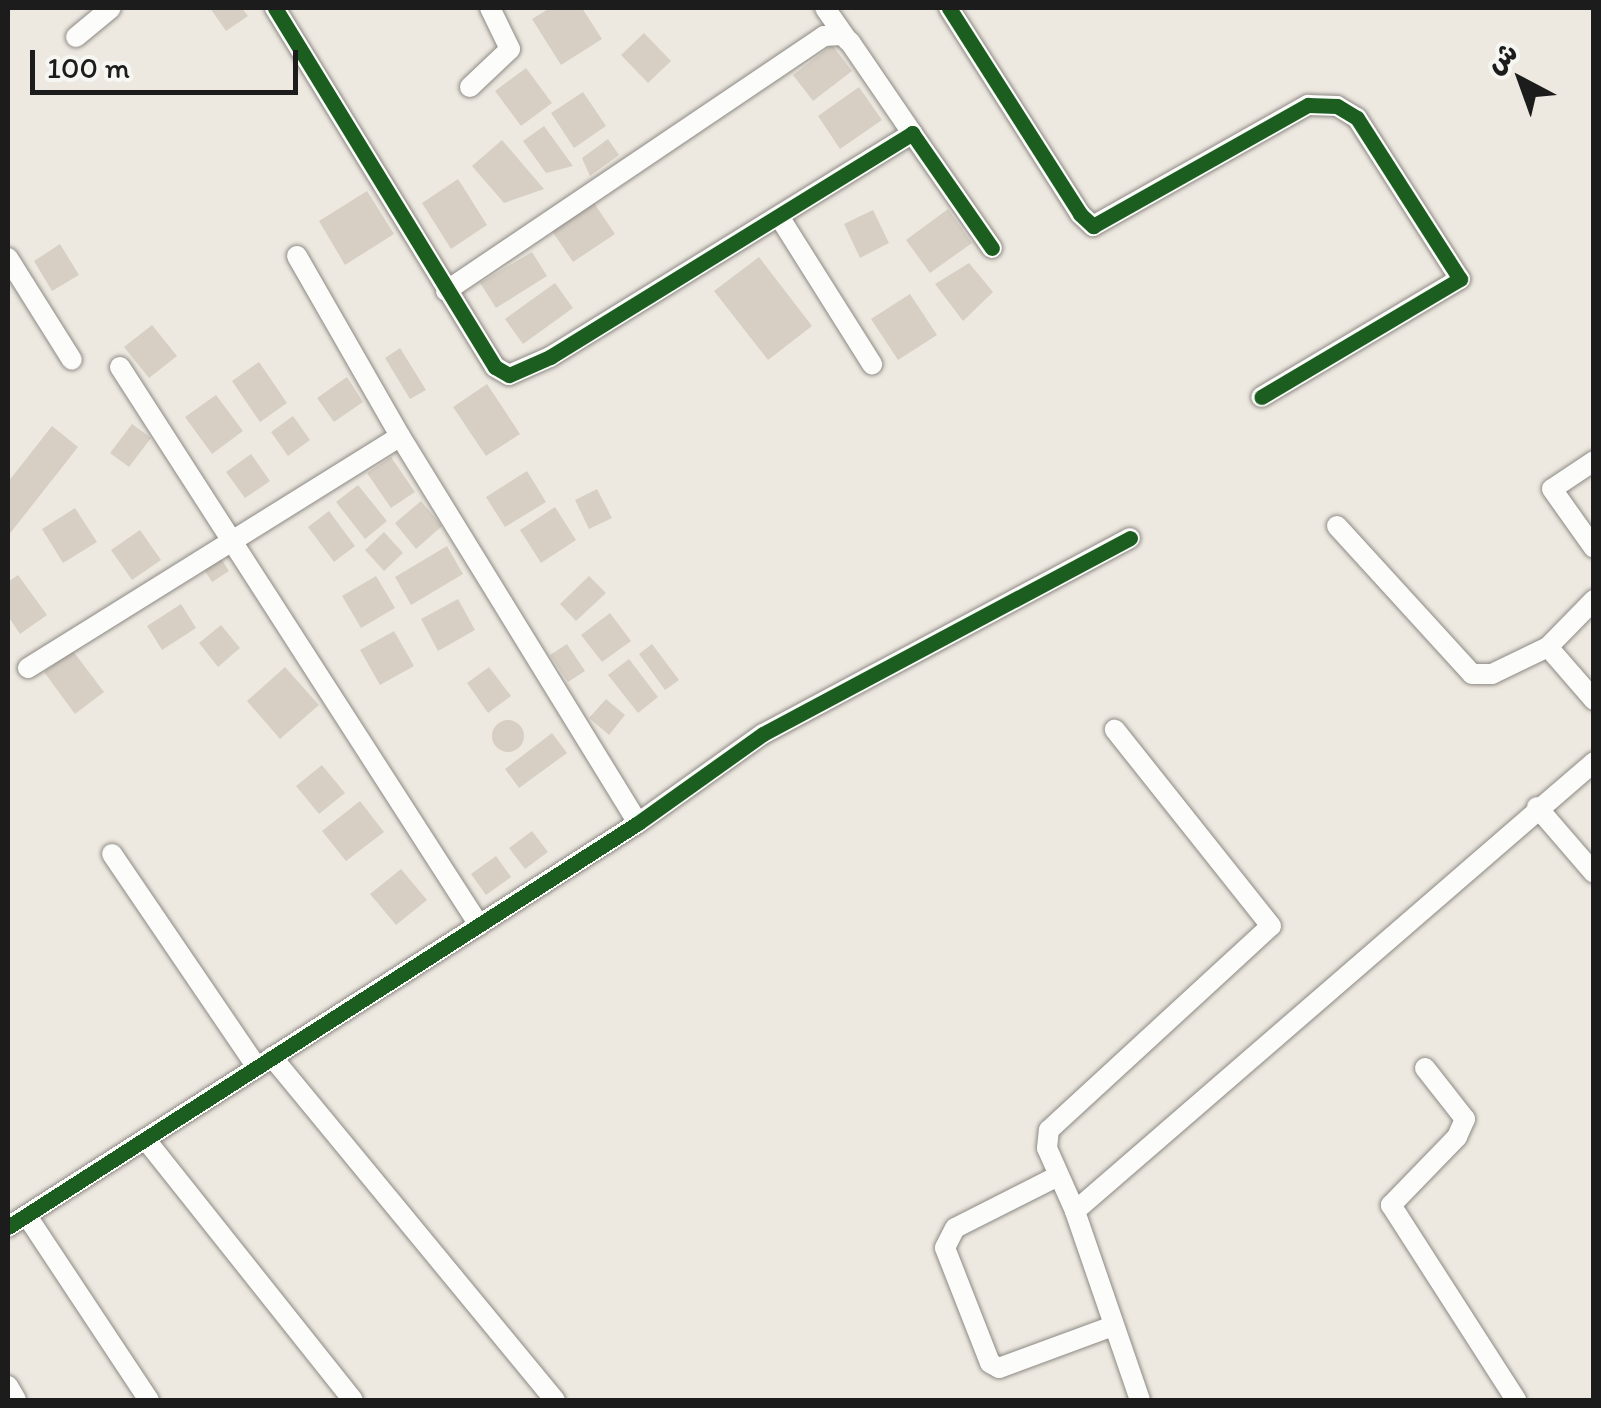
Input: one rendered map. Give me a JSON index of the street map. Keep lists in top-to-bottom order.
{
  "scale_bar": "100 m",
  "north": "top left"
}
